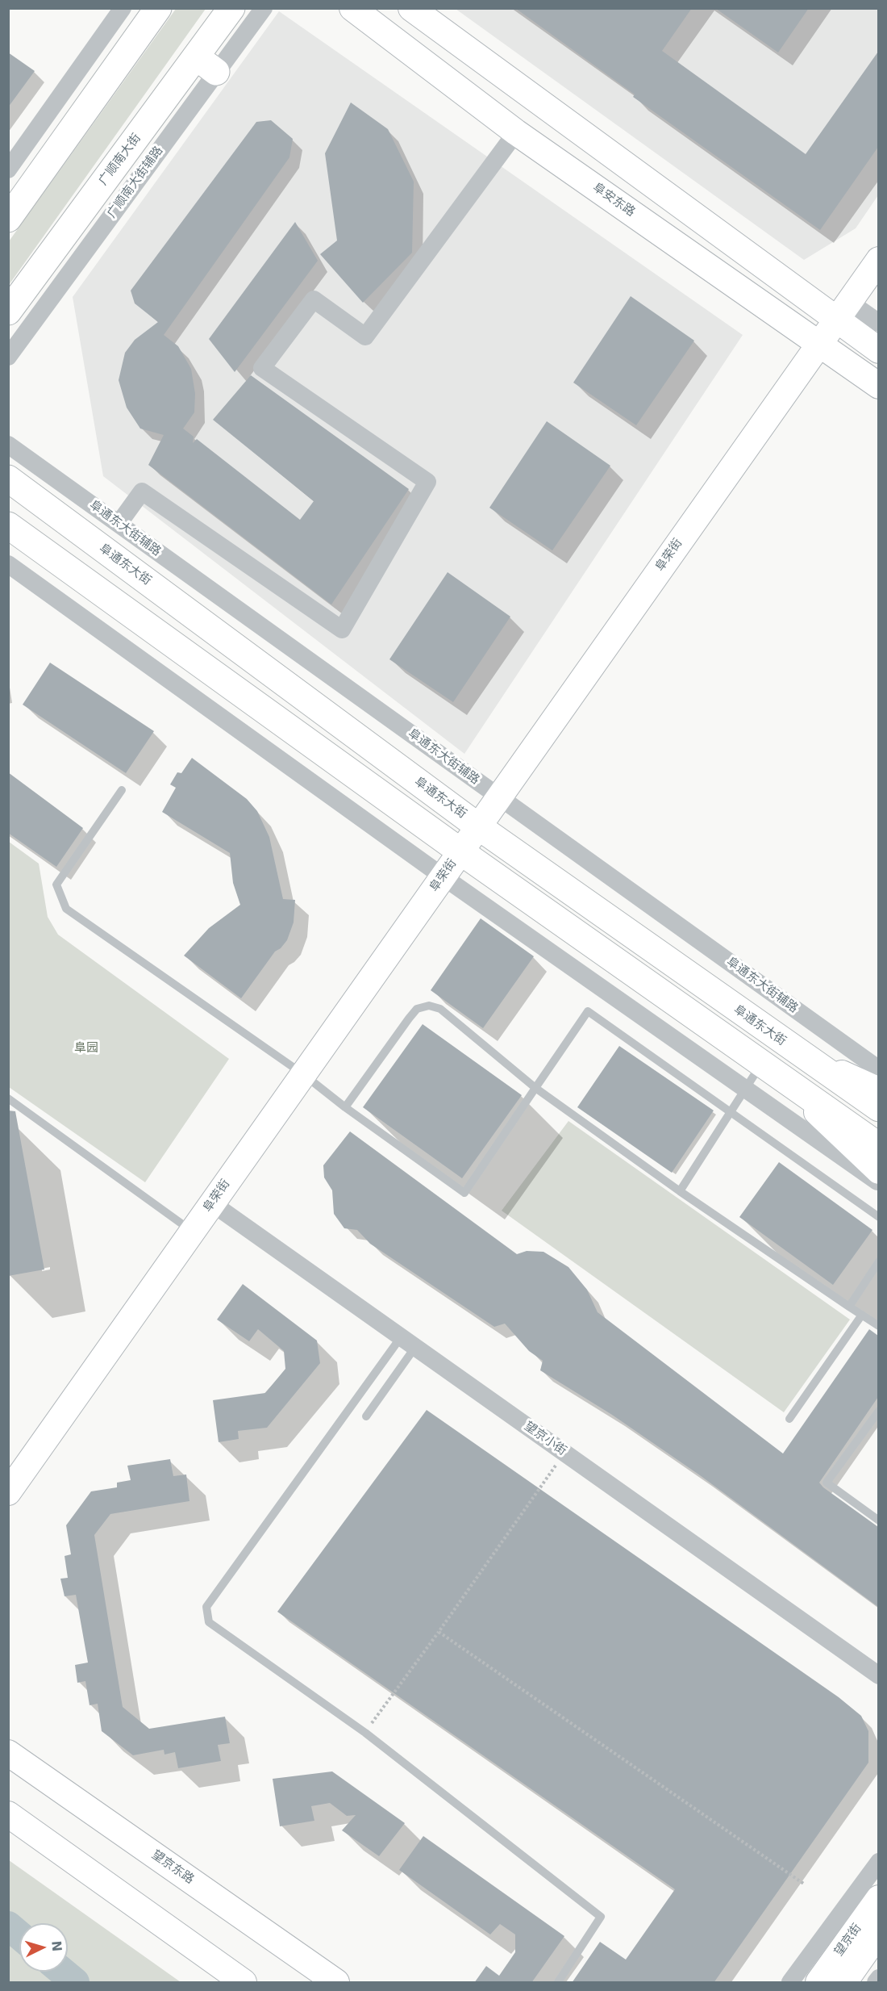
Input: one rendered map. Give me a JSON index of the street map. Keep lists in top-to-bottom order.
{
  "streets": {
    "main road": ["广顺南大街", "阜通东大街"],
    "street": [
      "广顺南大街辅路",
      "阜安东路",
      "阜通东大街辅路",
      "阜荣街",
      "望京小街",
      "望京东路",
      "望京街"
    ]
  },
  "crossings": [
    ["广顺南大街", "广顺南大街辅路"],
    ["阜安东路", "阜荣街"],
    ["阜通东大街辅路", "阜荣街"],
    ["阜荣街", "阜通东大街"],
    ["阜荣街", "望京小街"]
  ],
  "parks": ["阜园"],
  "north": "right"
}
